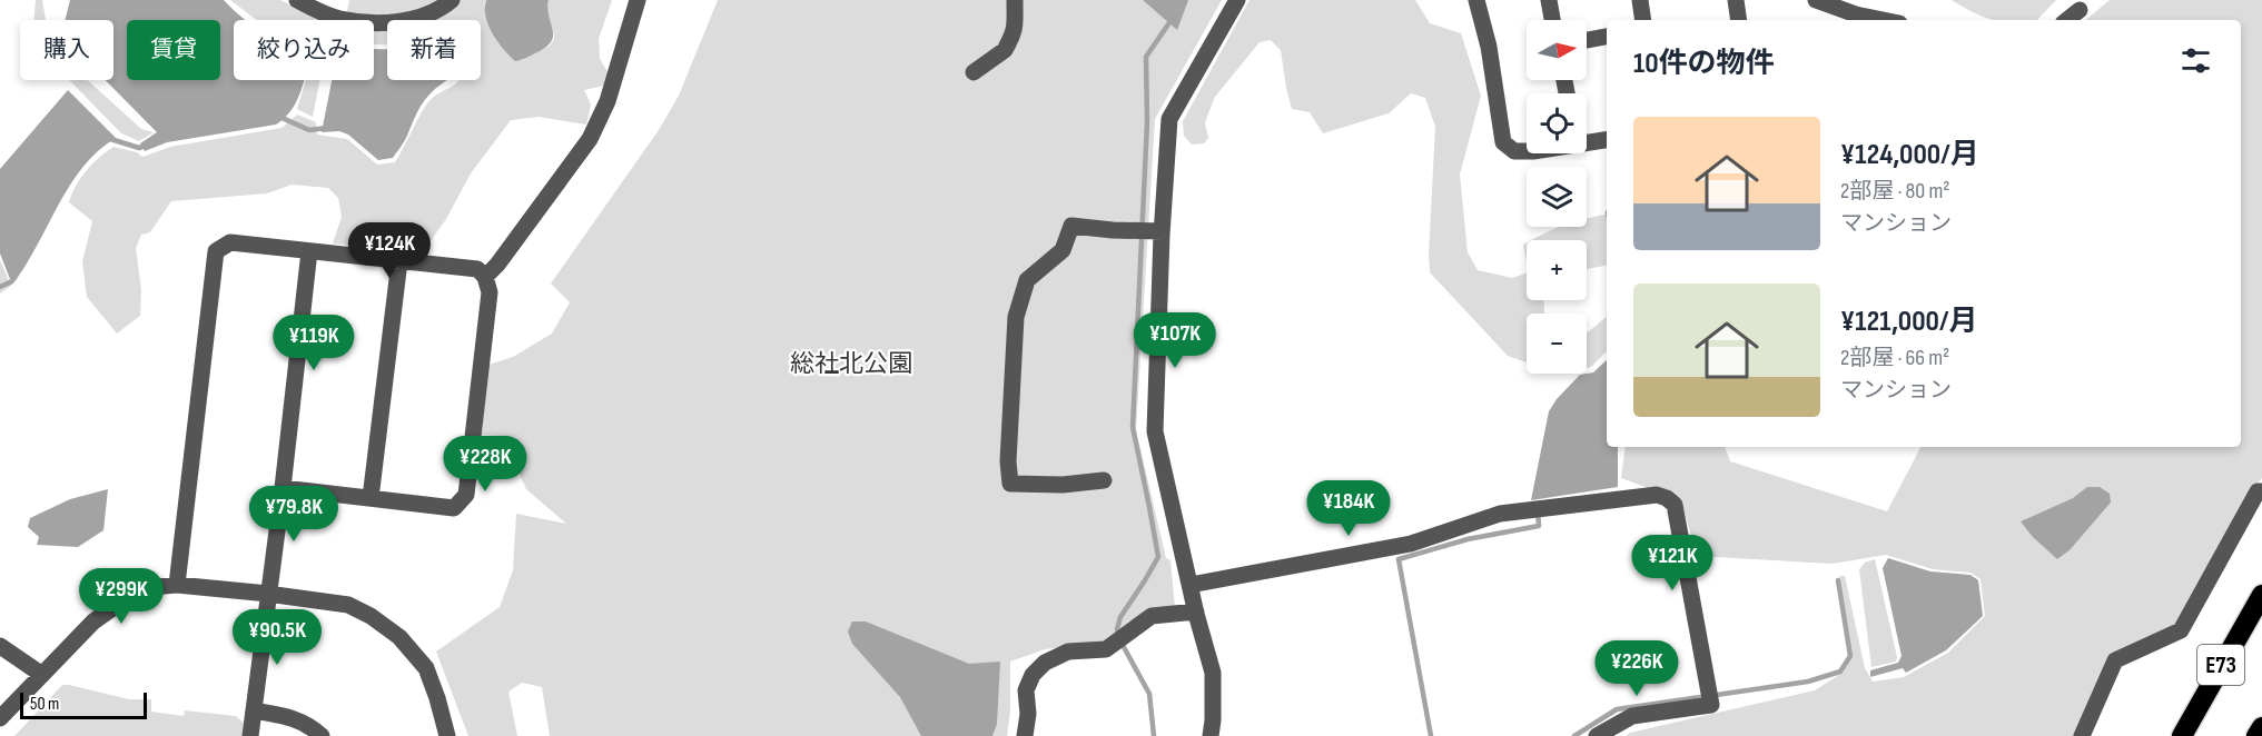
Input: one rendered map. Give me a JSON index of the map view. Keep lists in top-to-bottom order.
{
  "streets": {
    "highway": ["E73"]
  },
  "parks": ["総社北公園"],
  "scale_bar": "50 m",
  "north": "right",
  "page": {
    "map_buttons": ["+", "−"],
    "chip": [
      "購入",
      "賃貸",
      "絞り込み",
      "新着"
    ],
    "heading": "10件の物件",
    "list": [
      {
        "name": "¥124,000/月",
        "note": "2部屋 · 80 m² · マンション"
      },
      {
        "name": "¥121,000/月",
        "note": "2部屋 · 66 m² · マンション"
      }
    ],
    "price": [
      "¥124K",
      "¥107K",
      "¥119K",
      "¥228K",
      "¥184K",
      "¥79.8K",
      "¥121K",
      "¥299K",
      "¥90.5K",
      "¥226K"
    ],
    "scale": "50 m"
  }
}
